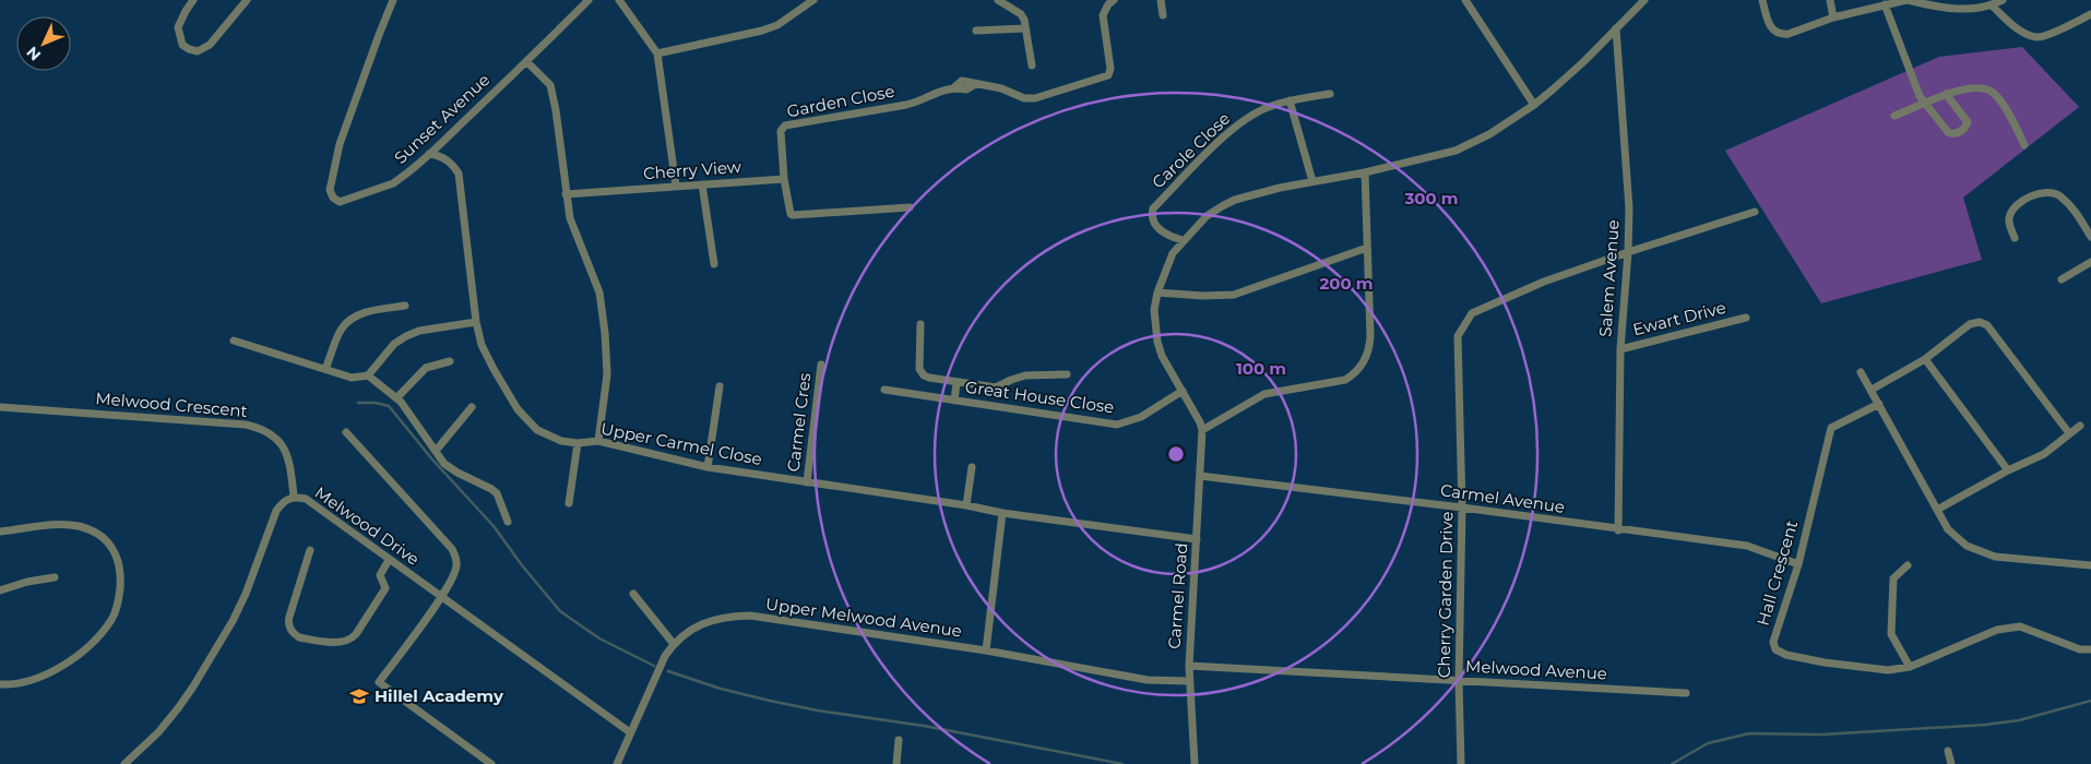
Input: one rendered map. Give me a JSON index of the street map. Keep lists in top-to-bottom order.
{
  "streets": {
    "street": [
      "Garden Close",
      "Sunset Avenue",
      "Carole Close",
      "Cherry View",
      "Salem Avenue",
      "Ewart Drive",
      "Great House Close",
      "Melwood Crescent",
      "Carmel Cres",
      "Upper Carmel Close",
      "Carmel Avenue",
      "Melwood Drive",
      "Hall Crescent",
      "Cherry Garden Drive",
      "Carmel Road",
      "Upper Melwood Avenue",
      "Melwood Avenue"
    ]
  },
  "crossings": [
    ["Garden Close", "Cherry View"],
    ["Sunset Avenue", "Upper Carmel Close"],
    ["Salem Avenue", "Ewart Drive"],
    ["Salem Avenue", "Carmel Avenue"],
    ["Salem Avenue", "Cherry Garden Drive"],
    ["Melwood Crescent", "Melwood Drive"],
    ["Carmel Cres", "Upper Carmel Close"],
    ["Upper Carmel Close", "Carmel Road"],
    ["Carmel Avenue", "Hall Crescent"],
    ["Carmel Avenue", "Cherry Garden Drive"],
    ["Carmel Avenue", "Carmel Road"],
    ["Melwood Drive", "Upper Melwood Avenue"],
    ["Cherry Garden Drive", "Melwood Avenue"],
    ["Carmel Road", "Upper Melwood Avenue"],
    ["Carmel Road", "Melwood Avenue"]
  ],
  "places": {
    "school or university": ["Hillel Academy"]
  },
  "north": "bottom left",
  "rings": ["300 m", "200 m", "100 m"]
}
